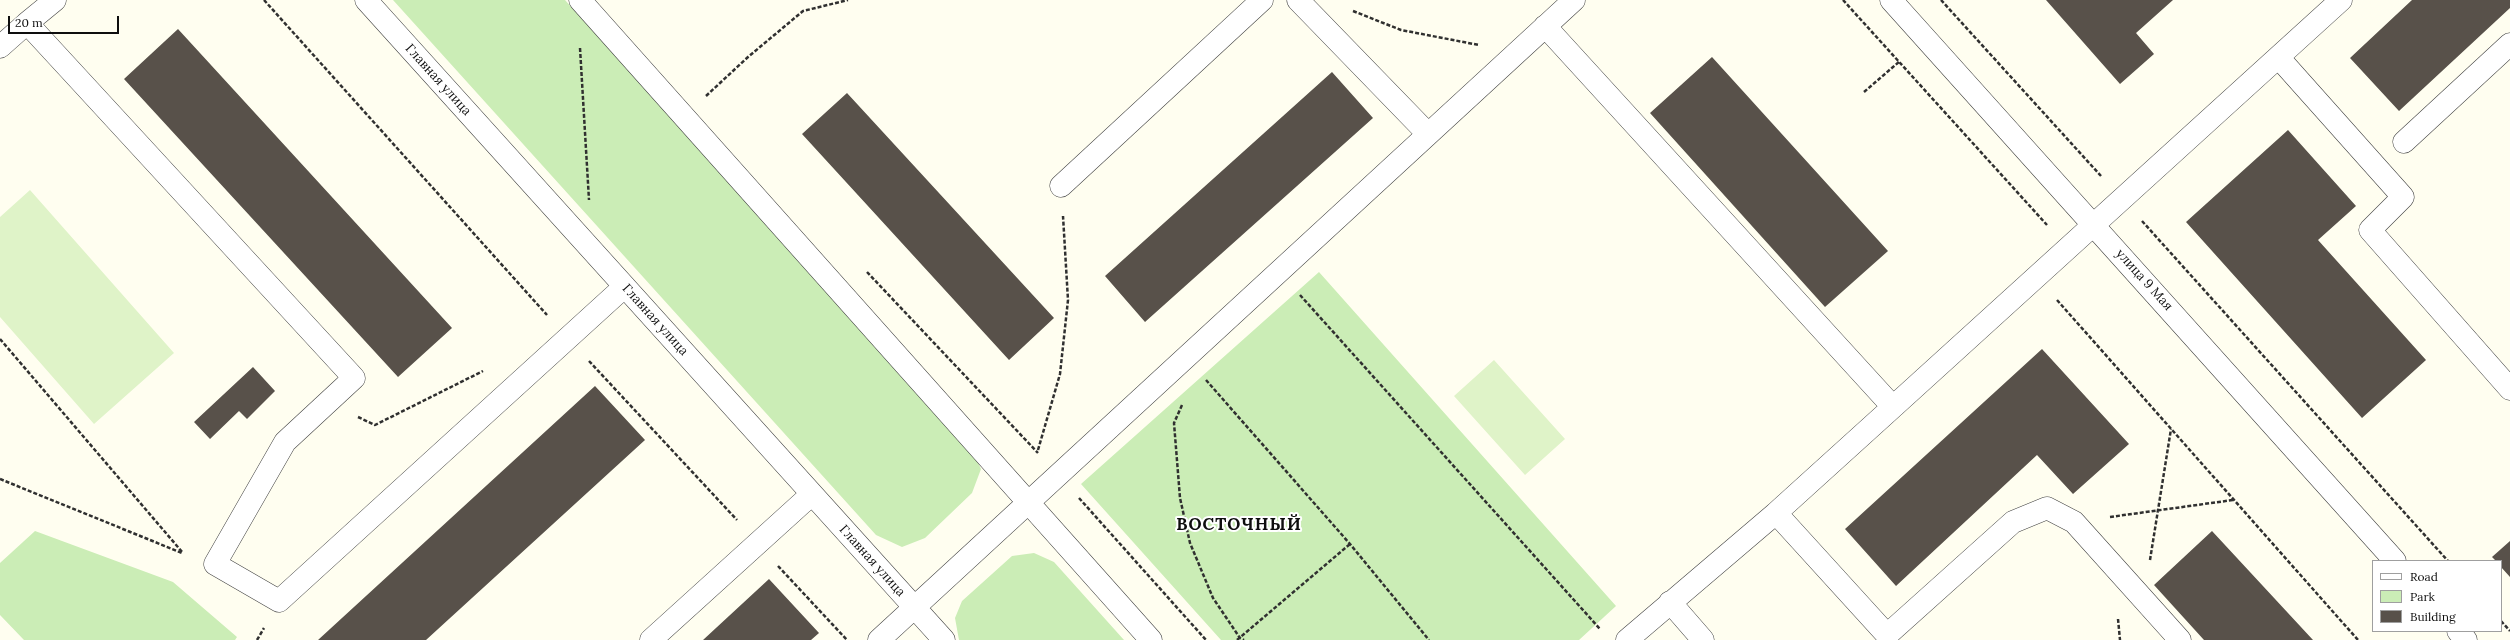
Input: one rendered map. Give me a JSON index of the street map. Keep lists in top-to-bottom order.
{
  "streets": {
    "street": ["Главная улица", "улица 9 Мая"]
  },
  "districts": ["ВОСТОЧНЫЙ"],
  "legend": ["Road", "Park", "Building"],
  "scale_bar": "20 m"
}
